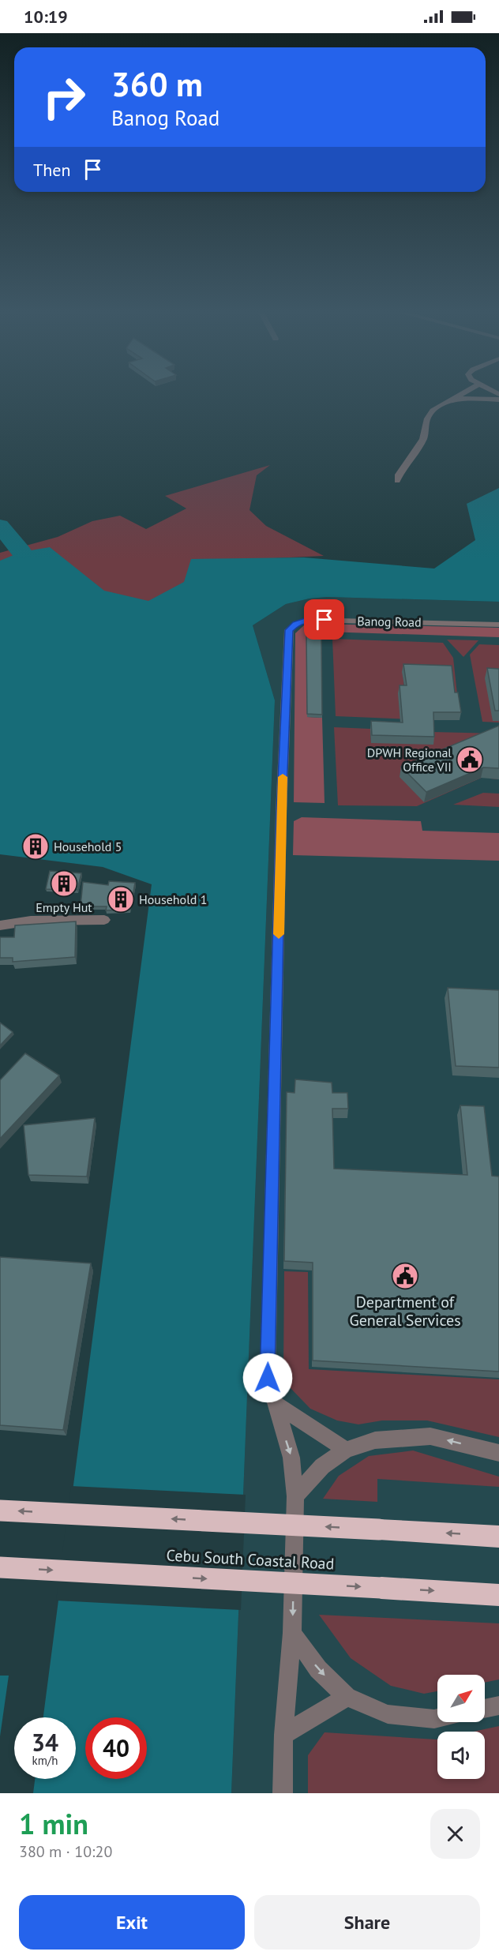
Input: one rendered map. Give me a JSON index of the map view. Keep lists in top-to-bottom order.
{
  "streets": {
    "highway": ["Cebu South Coastal Road"],
    "street": ["Banog Road"]
  },
  "places": {
    "public building": ["DPWH Regional Office VII", "Department of General Services"],
    "building": ["Household 5", "Empty Hut", "Household 1"]
  },
  "north": "top right",
  "page": {
    "status": "10:19",
    "turn": ["360 m", "Banog Road"],
    "then": "Then",
    "speed": "34 km/h",
    "limit": "40",
    "heading": ["1 min", "380 m · 10:20"],
    "buttons": ["Exit", "Share"]
  }
}
